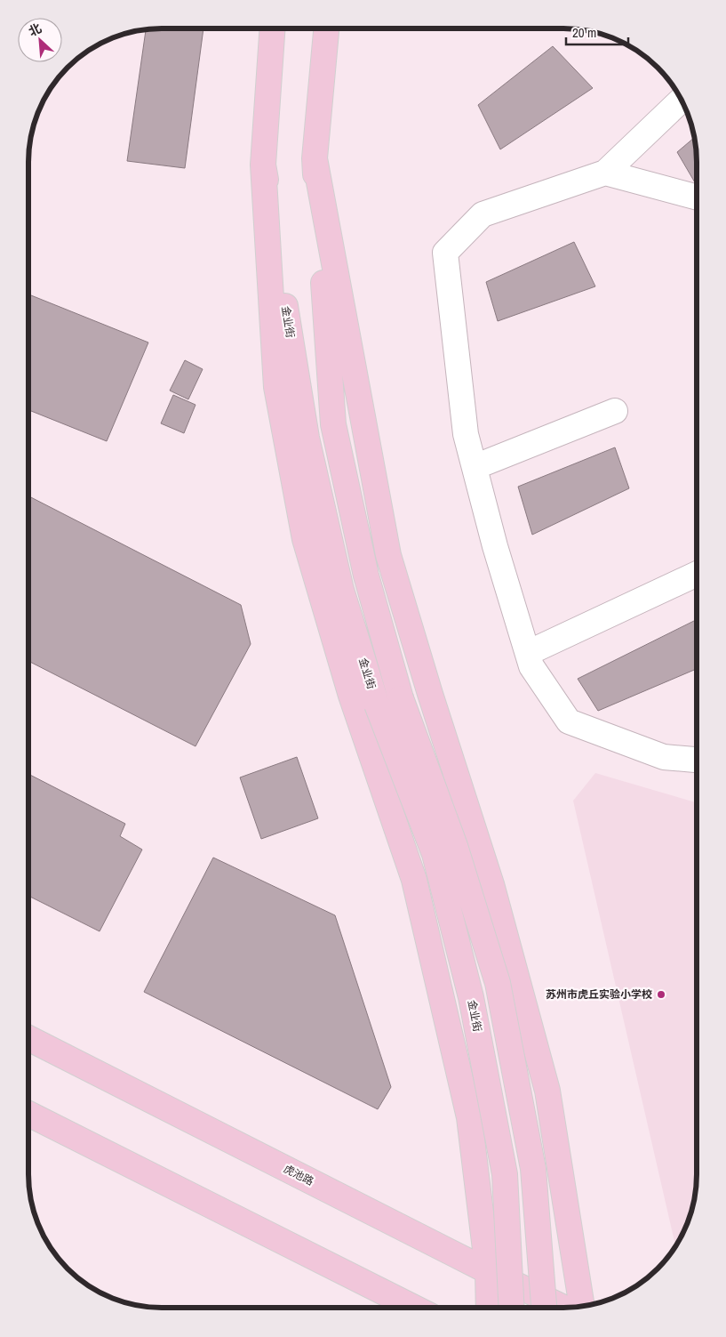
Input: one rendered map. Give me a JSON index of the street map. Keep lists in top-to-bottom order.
{
  "streets": {
    "main road": ["金业街", "虎池路"]
  },
  "places": ["苏州市虎丘实验小学校"],
  "scale_bar": "20 m",
  "north": "top left"
}
